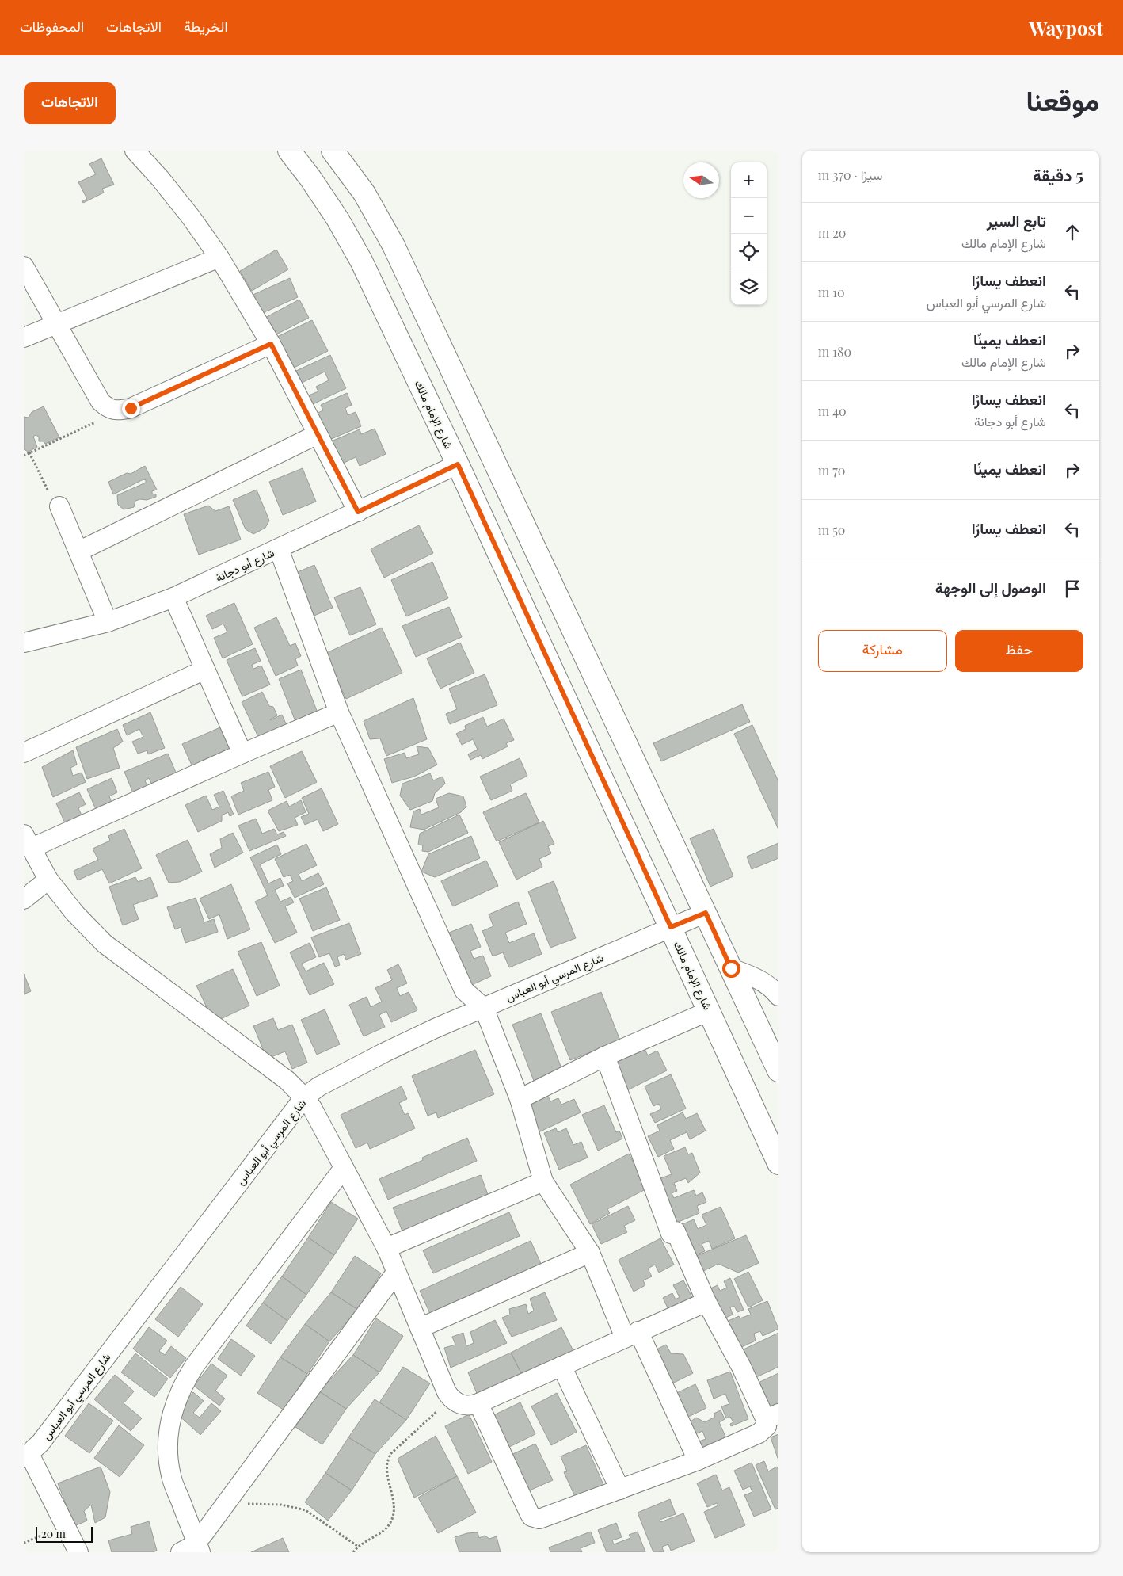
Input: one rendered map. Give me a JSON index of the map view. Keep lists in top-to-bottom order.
{
  "streets": {
    "street": ["شارع الإمام مالك", "شارع أبو دجانة", "شارع المرسي أبو العباس"]
  },
  "crossings": [
    ["شارع الإمام مالك", "شارع أبو دجانة"],
    ["شارع الإمام مالك", "شارع المرسي أبو العباس"]
  ],
  "scale_bar": "20 m",
  "north": "left",
  "page": {
    "header": "Waypost",
    "nav": ["الخريطة", "الاتجاهات", "المحفوظات"],
    "title": "موقعنا",
    "buttons": [
      "الاتجاهات",
      ["حفظ", "مشاركة"]
    ],
    "heading": ["5 دقيقة", "سيرًا · 370 m"],
    "map_buttons": ["+", "−"],
    "list": [
      ["تابع السير", "شارع الإمام مالك", "20 m"],
      ["انعطف يسارًا", "شارع المرسي أبو العباس", "10 m"],
      ["انعطف يمينًا", "شارع الإمام مالك", "180 m"],
      ["انعطف يسارًا", "شارع أبو دجانة", "40 m"],
      ["انعطف يمينًا", "70 m"],
      ["انعطف يسارًا", "50 m"],
      "الوصول إلى الوجهة"
    ],
    "scale": "20 m"
  }
}
